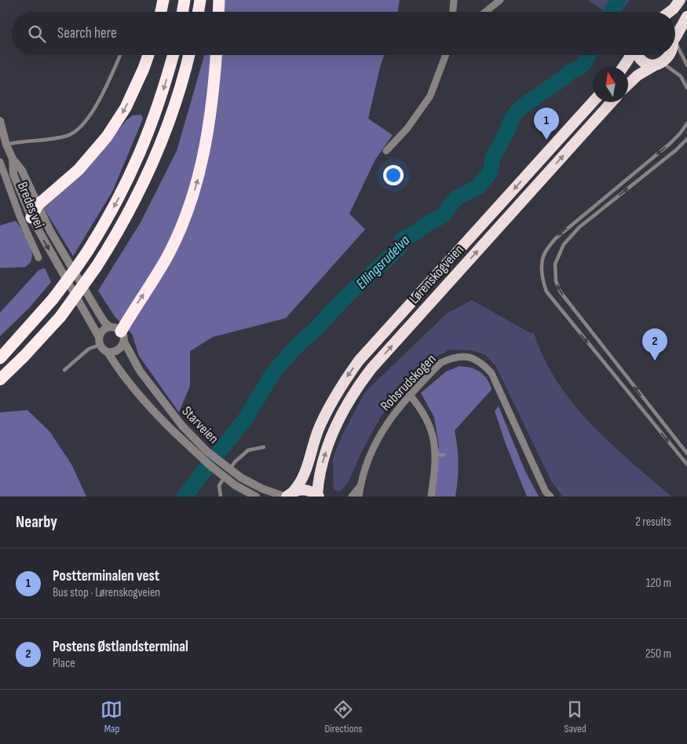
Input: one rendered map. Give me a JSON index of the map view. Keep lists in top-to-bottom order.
{
  "streets": {
    "highway": ["Lørenskogveien"],
    "street": ["Bredes vei", "Robsrudskogen", "Starveien"]
  },
  "crossings": [
    ["Lørenskogveien", "Starveien"]
  ],
  "water": ["Ellingsrudelva"],
  "north": "top",
  "page": {
    "search": "Search here",
    "pins": ["1", "2"],
    "heading": ["Nearby", "2 results"],
    "list": [
      {
        "mark": "1",
        "name": "Postterminalen vest",
        "note": "Bus stop · Lørenskogveien",
        "value": "120 m"
      },
      {
        "mark": "2",
        "name": "Postens Østlandsterminal",
        "note": "Place",
        "value": "250 m"
      }
    ],
    "nav": ["Map", "Directions", "Saved"]
  }
}
